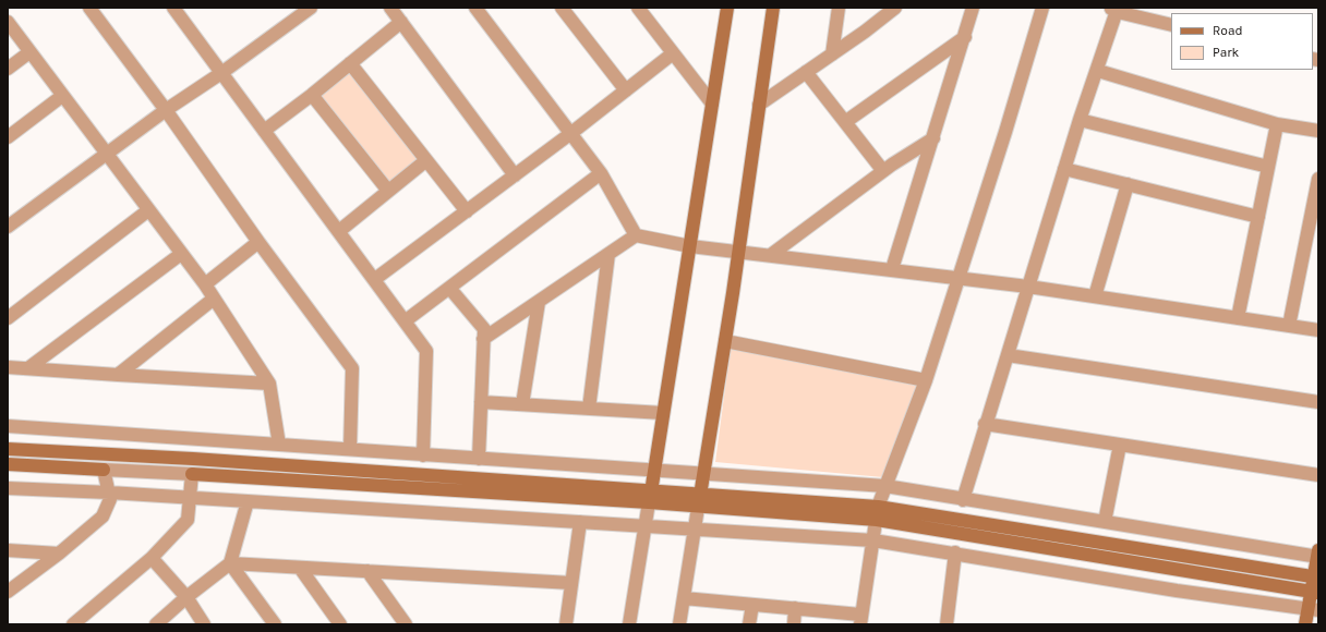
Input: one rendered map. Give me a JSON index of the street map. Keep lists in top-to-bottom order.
{
  "legend": ["Road", "Park"]
}
